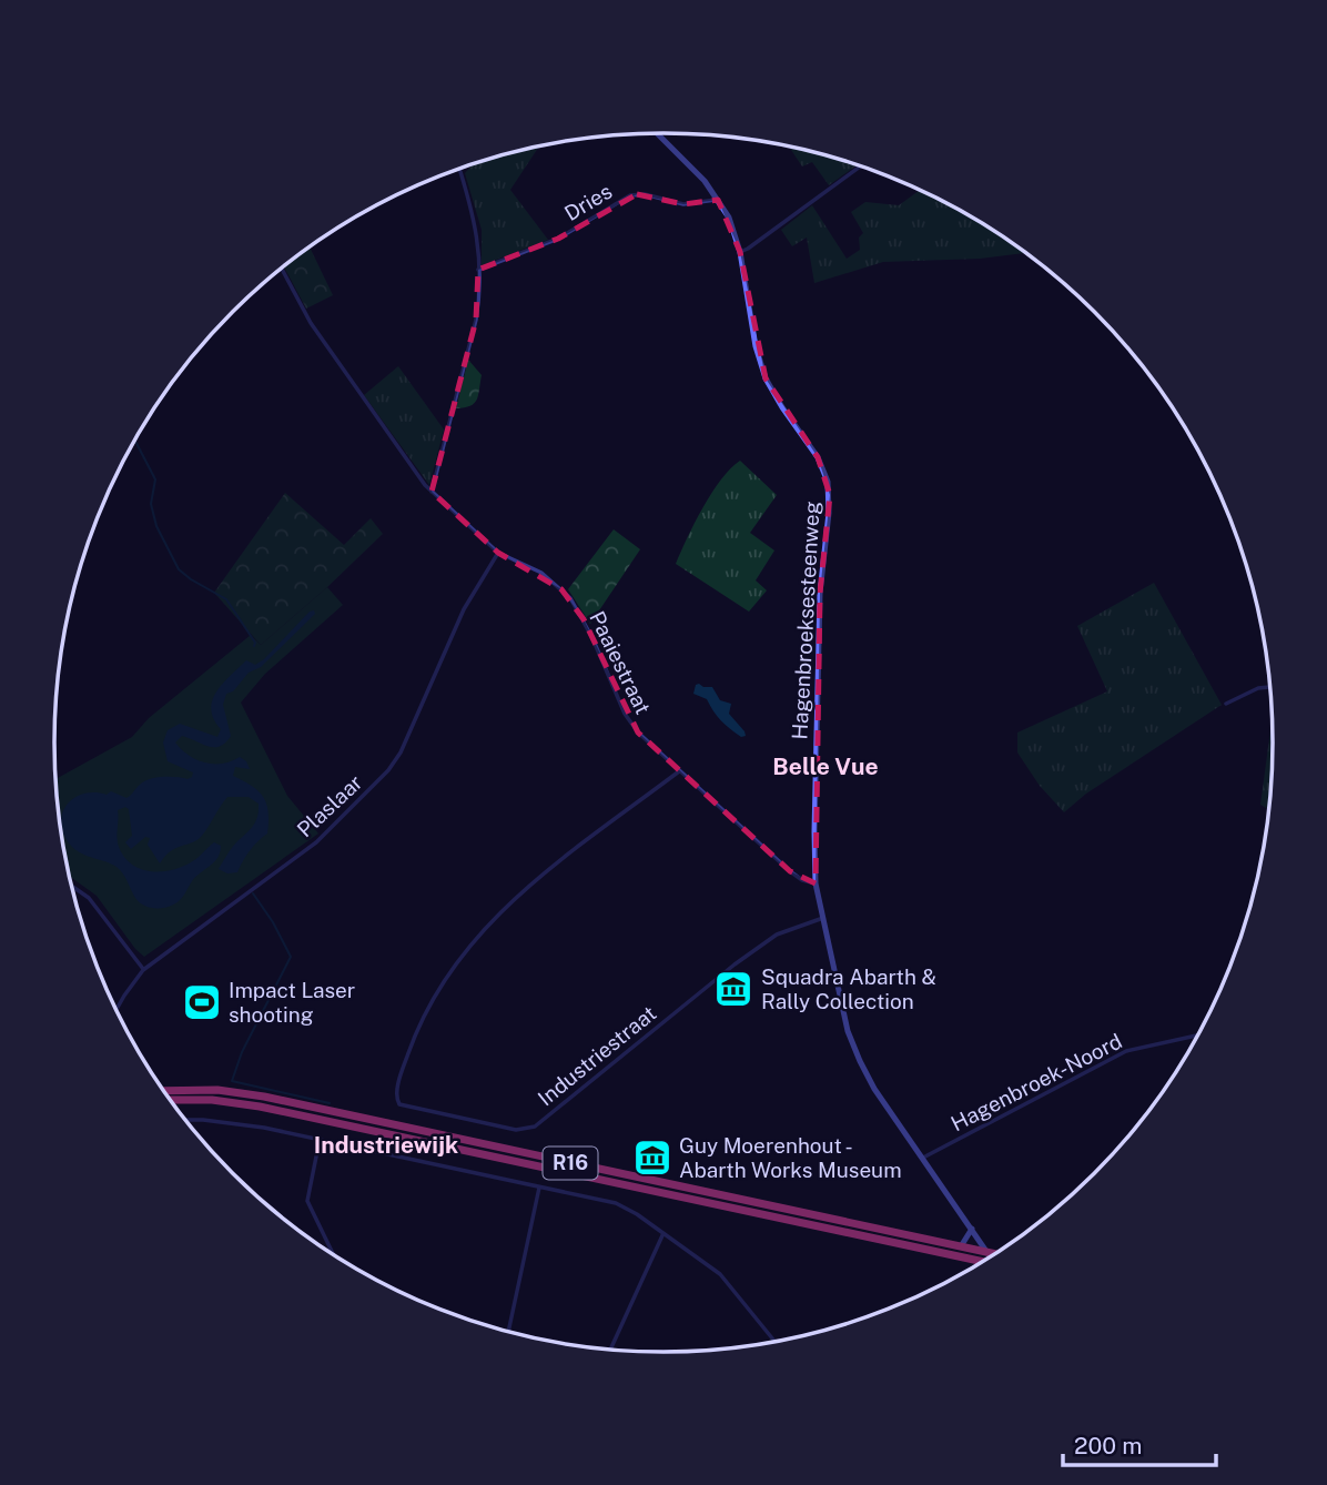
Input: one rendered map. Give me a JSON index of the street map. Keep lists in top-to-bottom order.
{
  "streets": {
    "highway": ["R16"],
    "street": [
      "Dries",
      "Hagenbroeksesteenweg",
      "Paaiestraat",
      "Plaslaar",
      "Industriestraat",
      "Hagenbroek-Noord"
    ]
  },
  "crossings": [
    ["Dries", "Hagenbroeksesteenweg"],
    ["Hagenbroeksesteenweg", "Paaiestraat"],
    ["Hagenbroeksesteenweg", "Industriestraat"],
    ["Hagenbroeksesteenweg", "Hagenbroek-Noord"],
    ["Hagenbroeksesteenweg", "R16"],
    ["Paaiestraat", "Plaslaar"],
    ["Paaiestraat", "Industriestraat"]
  ],
  "districts": ["Belle Vue", "Industriewijk"],
  "places": {
    "museum": ["Squadra Abarth & Rally Collection", "Guy Moerenhout - Abarth Works Museum"],
    "sports": ["Impact Laser shooting"]
  },
  "scale_bar": "200 m"
}
